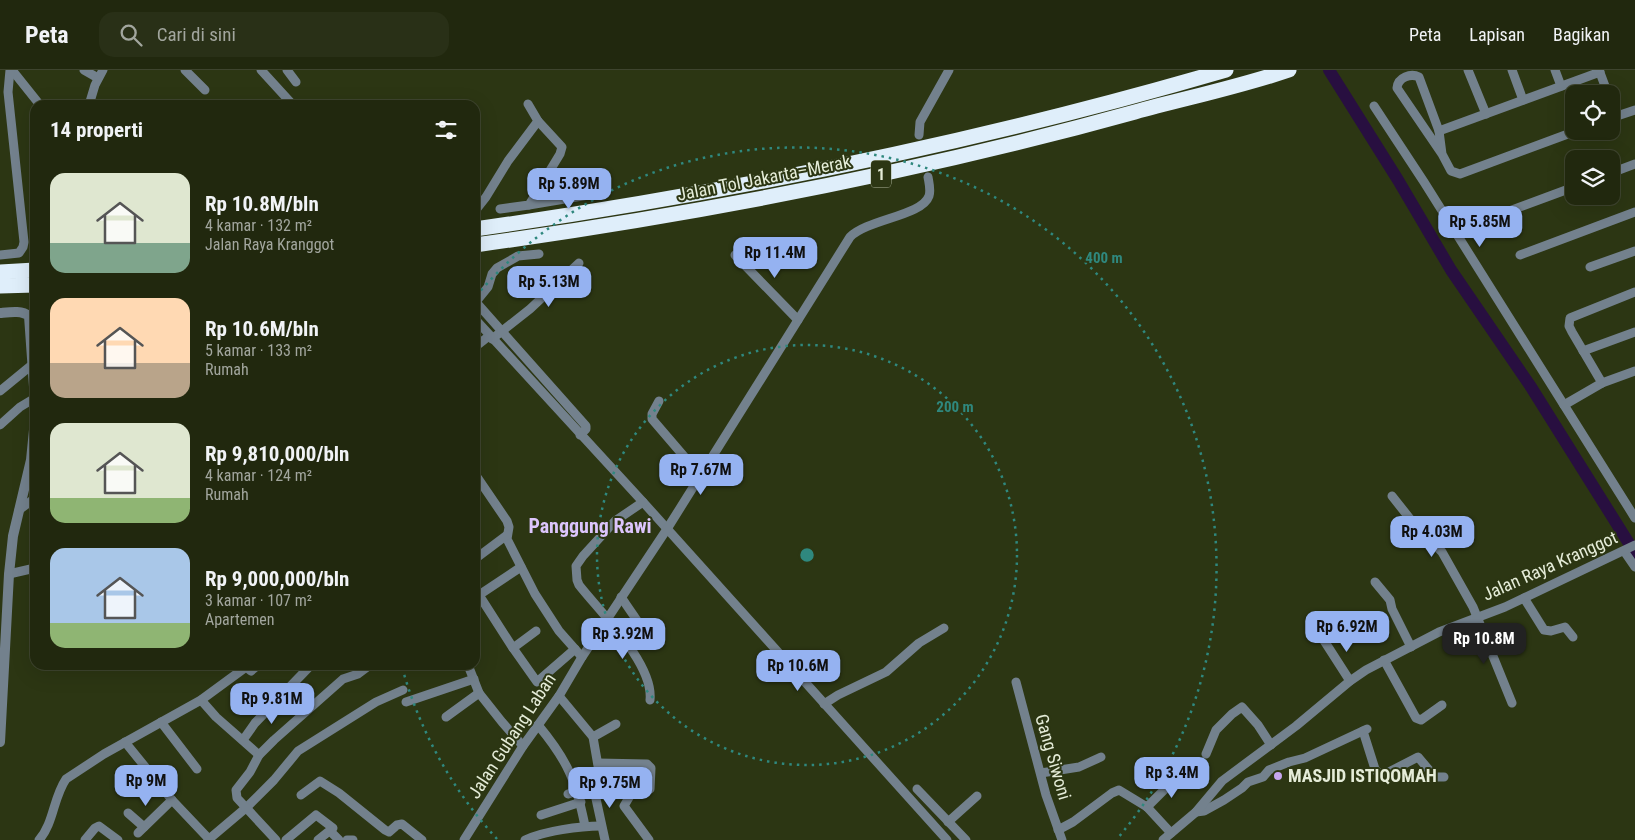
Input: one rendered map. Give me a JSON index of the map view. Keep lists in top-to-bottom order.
{
  "streets": {
    "highway": ["1", "Jalan Tol Jakarta–Merak"],
    "street": ["Jalan Raya Kranggot", "Jalan Gubang Laban", "Gang Siwoni"]
  },
  "districts": ["Panggung Rawi"],
  "places": ["MASJID ISTIQOMAH"],
  "page": {
    "header": "Peta",
    "search": "Cari di sini",
    "nav": ["Peta", "Lapisan", "Bagikan"],
    "heading": "14 properti",
    "list": [
      {
        "name": "Rp 10.8M/bln",
        "note": "4 kamar · 132 m² · Jalan Raya Kranggot"
      },
      {
        "name": "Rp 10.6M/bln",
        "note": "5 kamar · 133 m² · Rumah"
      },
      {
        "name": "Rp 9,810,000/bln",
        "note": "4 kamar · 124 m² · Rumah"
      },
      {
        "name": "Rp 9,000,000/bln",
        "note": "3 kamar · 107 m² · Apartemen"
      }
    ],
    "price": [
      "Rp 5.89M",
      "Rp 5.85M",
      "Rp 11.4M",
      "Rp 5.13M",
      "Rp 7.67M",
      "Rp 4.03M",
      "Rp 6.92M",
      "Rp 3.92M",
      "Rp 10.8M",
      "Rp 10.6M",
      "Rp 9.81M",
      "Rp 3.4M",
      "Rp 9M",
      "Rp 9.75M"
    ]
  },
  "rings": ["400 m", "200 m"]
}
